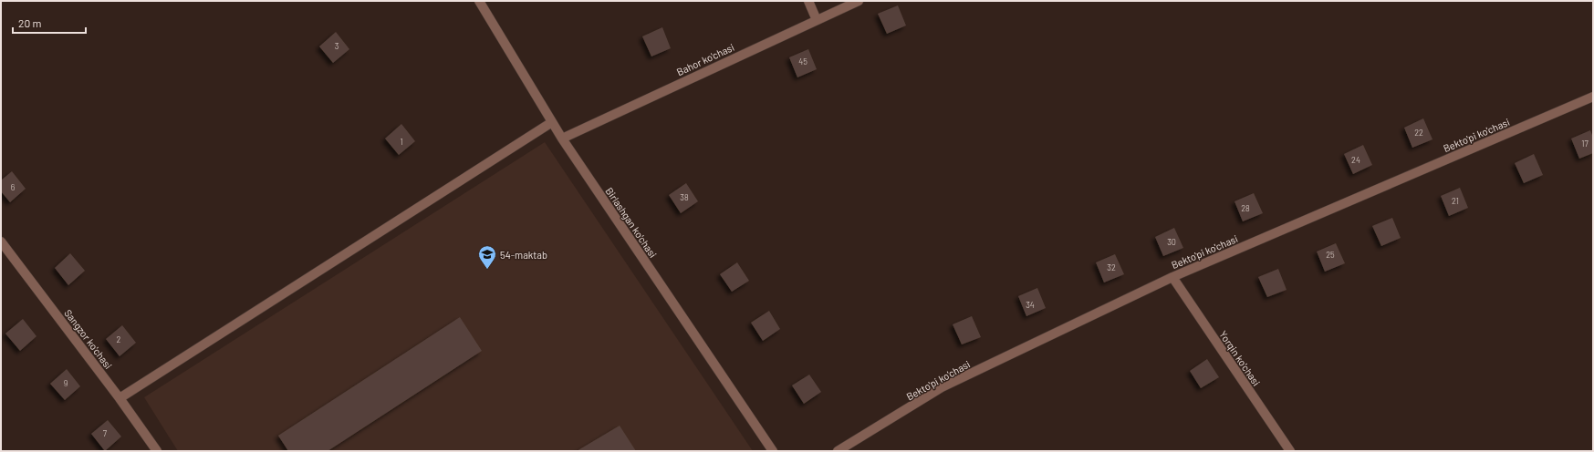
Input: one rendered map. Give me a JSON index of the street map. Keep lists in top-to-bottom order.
{
  "streets": {
    "street": [
      "Bahor ko'chasi",
      "Bekto'pi ko'chasi",
      "Birlashgan ko'chasi",
      "Sangzor ko'chasi",
      "Yorqin ko'chasi"
    ]
  },
  "crossings": [
    ["Bahor ko'chasi", "Birlashgan ko'chasi"],
    ["Bekto'pi ko'chasi", "Yorqin ko'chasi"]
  ],
  "places": {
    "school or university": ["54-maktab"]
  },
  "house_numbers": [
    "3",
    "45",
    "22",
    "1",
    "17",
    "24",
    "6",
    "38",
    "21",
    "28",
    "30",
    "25",
    "32",
    "34",
    "2",
    "9",
    "7"
  ],
  "scale_bar": "20 m"
}
